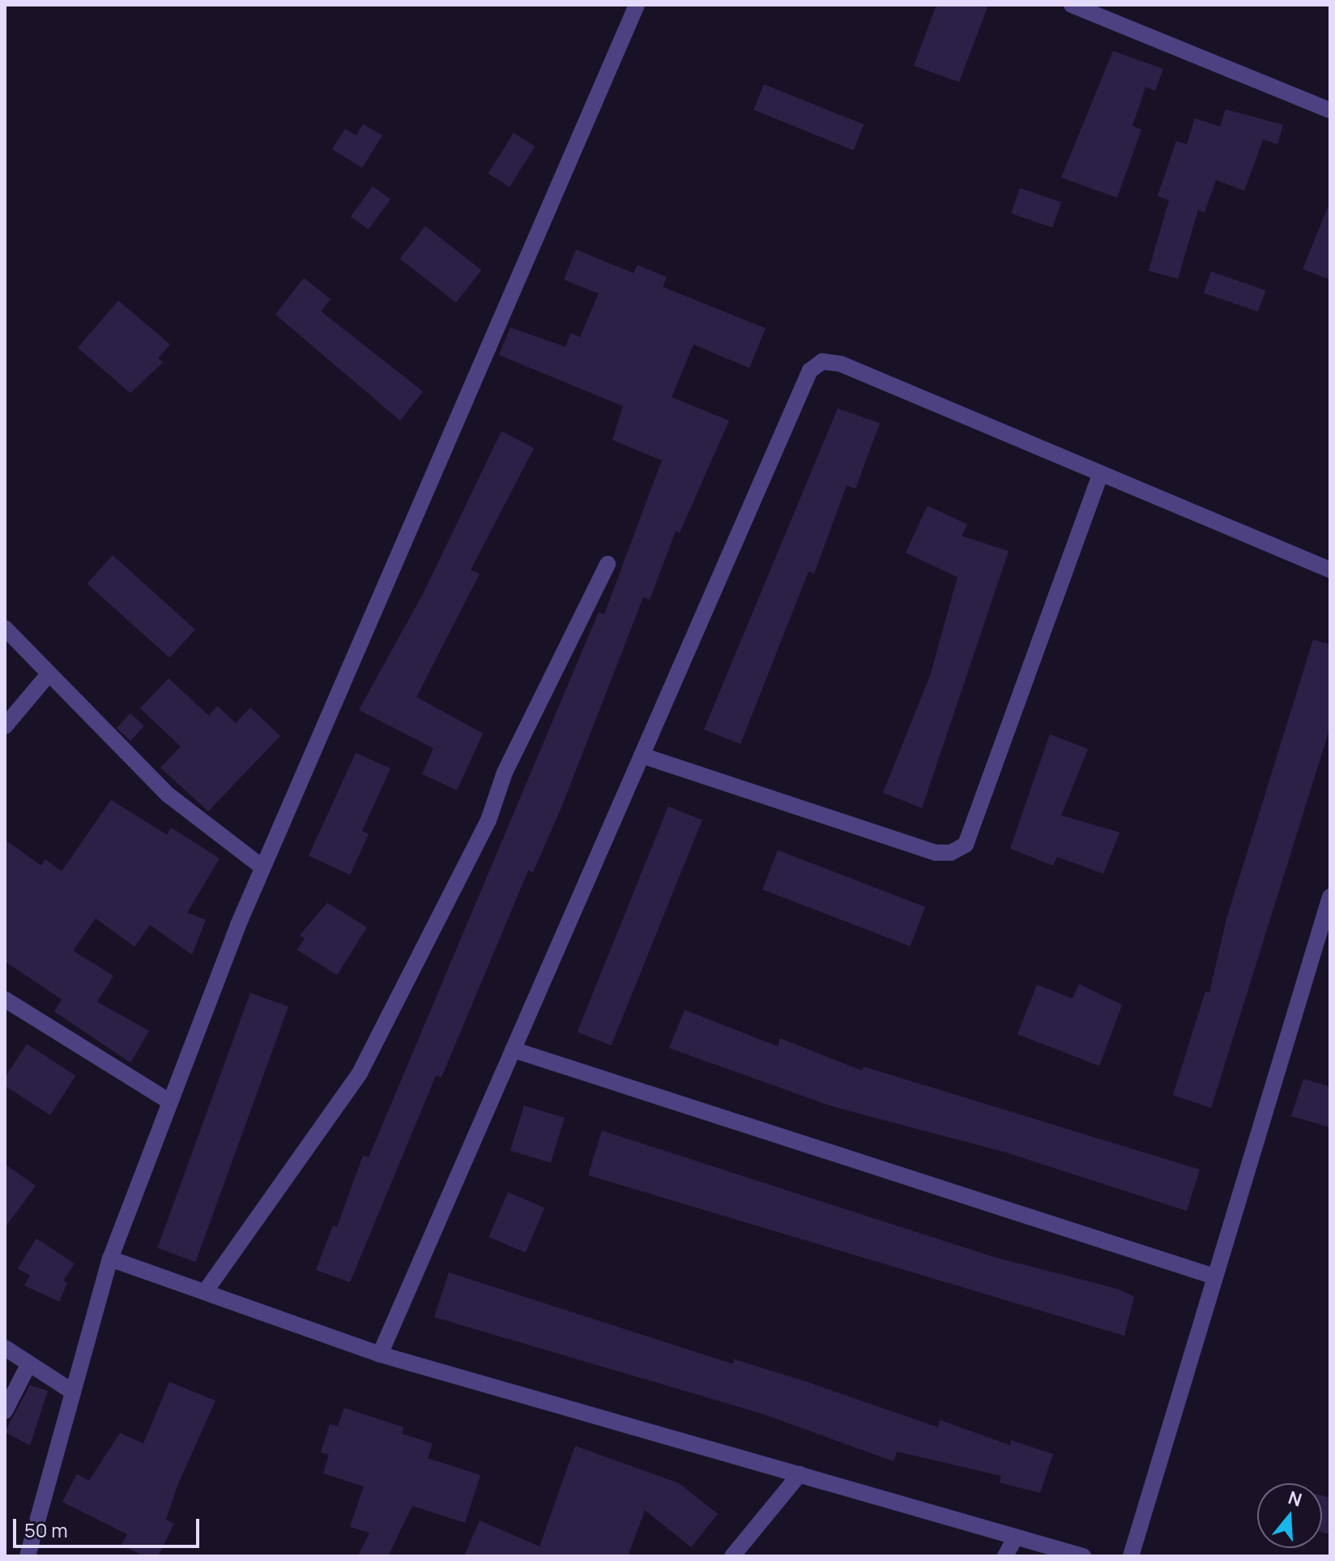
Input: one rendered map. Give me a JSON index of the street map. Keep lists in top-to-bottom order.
{
  "scale_bar": "50 m",
  "north": "top"
}
